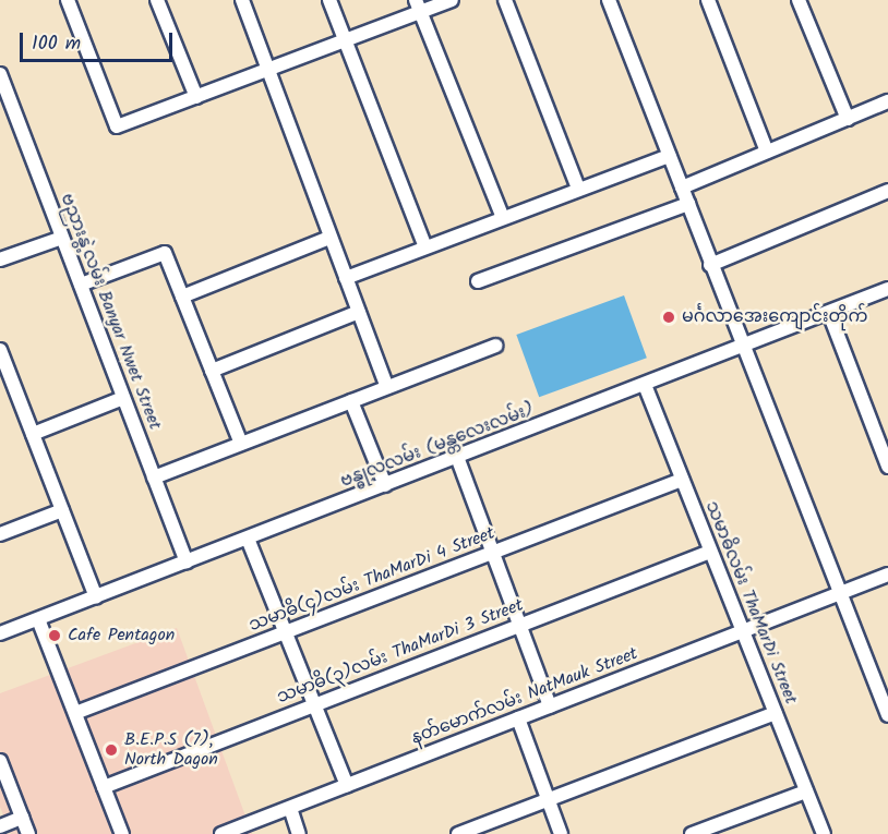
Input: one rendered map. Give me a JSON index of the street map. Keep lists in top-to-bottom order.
{
  "streets": {
    "street": [
      "ဗညားနွဲ့လမ်း Banyar Nwet Street",
      "ဗန္ဓုလလမ်း (မန္တလေးလမ်း)",
      "သမာဓိ(၄)လမ်း ThaMarDi 4 Street",
      "သမာဓိလမ်း ThaMarDi Street",
      "သမာဓိ(၃)လမ်း ThaMarDi 3 Street",
      "နတ်မောက်လမ်း NatMauk Street"
    ]
  },
  "crossings": [
    ["ဗညားနွဲ့လမ်း Banyar Nwet Street", "ဗန္ဓုလလမ်း (မန္တလေးလမ်း)"],
    ["ဗန္ဓုလလမ်း (မန္တလေးလမ်း)", "သမာဓိလမ်း ThaMarDi Street"],
    ["သမာဓိ(၄)လမ်း ThaMarDi 4 Street", "သမာဓိလမ်း ThaMarDi Street"],
    ["သမာဓိလမ်း ThaMarDi Street", "သမာဓိ(၃)လမ်း ThaMarDi 3 Street"],
    ["သမာဓိလမ်း ThaMarDi Street", "နတ်မောက်လမ်း NatMauk Street"]
  ],
  "places": ["မင်္ဂလာအေးကျောင်းတိုက်", "Cafe Pentagon", "B.E.P.S (7), North Dagon"],
  "scale_bar": "100 m"
}
